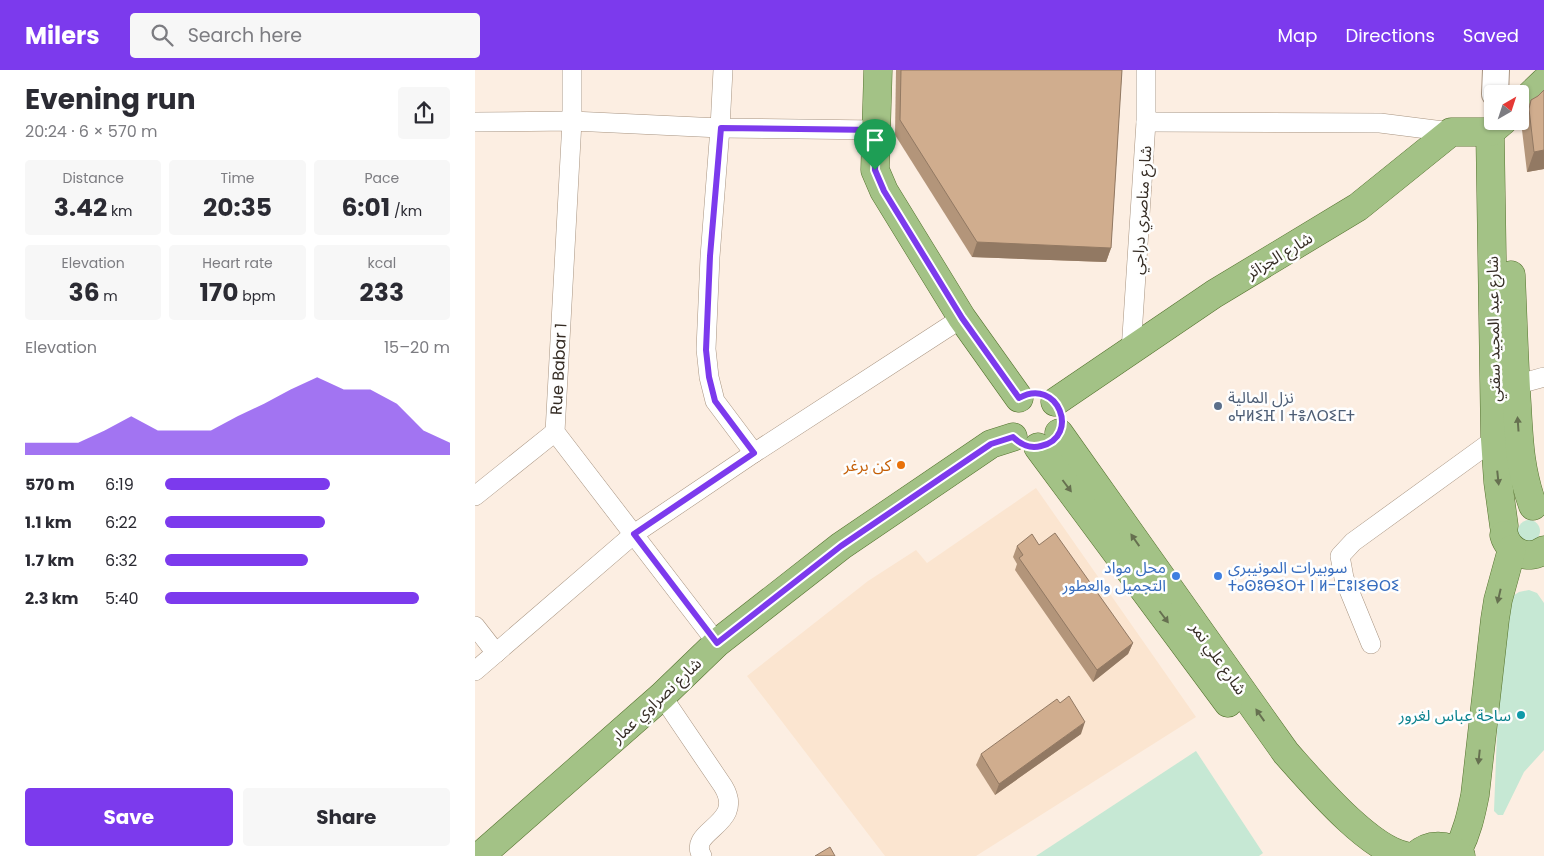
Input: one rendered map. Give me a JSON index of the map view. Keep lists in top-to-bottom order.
{
  "streets": {
    "main road": [
      "شارع الجزائر",
      "شارع عبد المجيد سقني",
      "شارع علي نمر",
      "شارع نصراوي عمار"
    ],
    "street": ["شارع مناصري دراجي", "Rue Babar 1"]
  },
  "crossings": [
    ["شارع مناصري دراجي", "شارع الجزائر"],
    ["شارع الجزائر", "شارع علي نمر"],
    ["شارع الجزائر", "شارع نصراوي عمار"],
    ["Rue Babar 1", "شارع نصراوي عمار"],
    ["شارع علي نمر", "شارع نصراوي عمار"]
  ],
  "places": [
    "نزل المالية ⴰⵖⵍⵉⴼ ⵏ ⵜⴻⴷⵔⵉⵎⵜ",
    "كن برغر",
    "محل مواد التجميل والعطور",
    "سوبيرات المونيبري ⵜⴰⵙⵓⴱⵉⵔⵜ ⵏ ⵍ-ⵎⵓⵏⵉⴱⵔⵉ",
    "ساحة عباس لغرور"
  ],
  "north": "top right",
  "page": {
    "header": "Milers",
    "search": "Search here",
    "nav": ["Map", "Directions", "Saved"],
    "heading": ["Evening run", "20:24 · 6 × 570 m"],
    "stats": [
      ["Distance", "3.42 km"],
      ["Time", "20:35"],
      ["Pace", "6:01 /km"],
      ["Elevation", "36 m"],
      ["Heart rate", "170 bpm"],
      ["kcal", "233"]
    ],
    "chart": ["Elevation", "15–20 m"],
    "list": [
      {
        "name": "570 m",
        "note": "6:19"
      },
      {
        "name": "1.1 km",
        "note": "6:22"
      },
      {
        "name": "1.7 km",
        "note": "6:32"
      },
      {
        "name": "2.3 km",
        "note": "5:40"
      }
    ],
    "buttons": ["Save", "Share"]
  }
}
